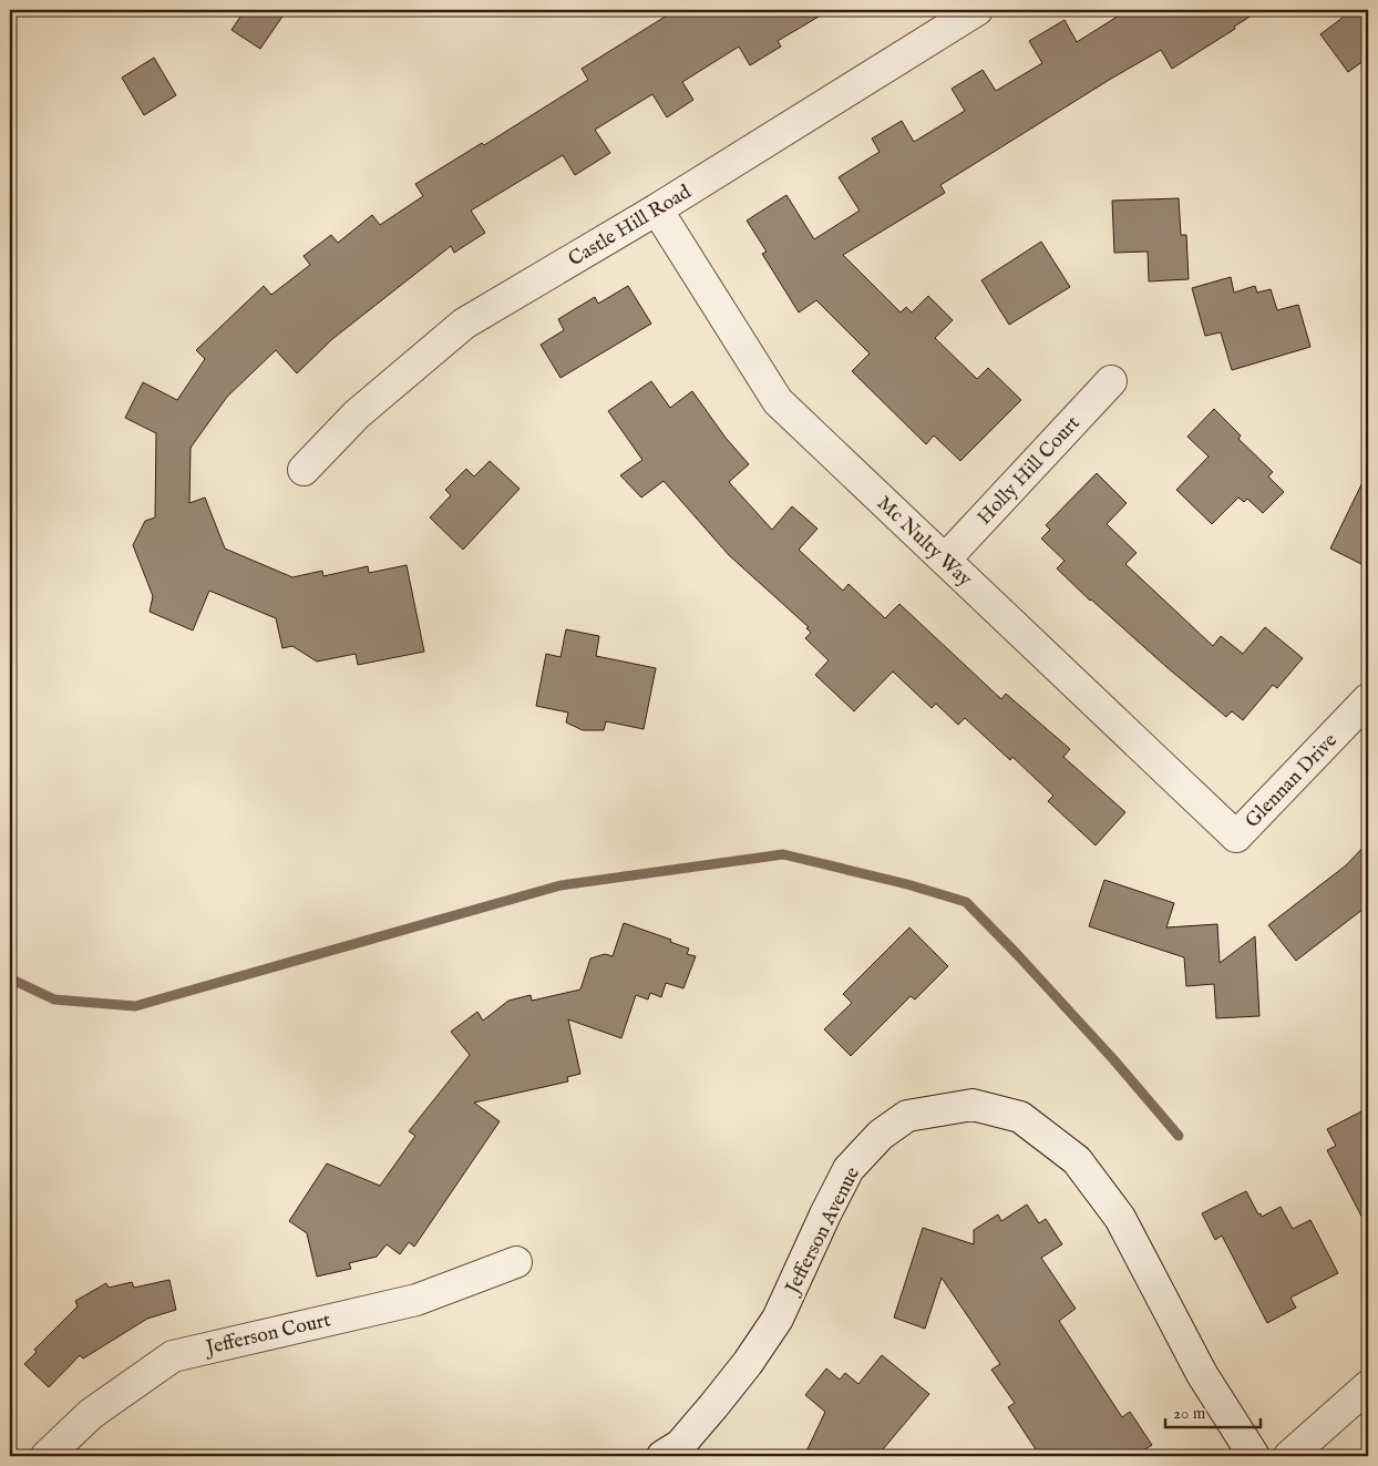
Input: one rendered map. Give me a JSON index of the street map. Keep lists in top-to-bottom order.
{
  "streets": {
    "street": [
      "Castle Hill Road",
      "Holly Hill Court",
      "Mc Nulty Way",
      "Glennan Drive",
      "Jefferson Avenue",
      "Jefferson Court"
    ]
  },
  "crossings": [
    ["Castle Hill Road", "Mc Nulty Way"],
    ["Holly Hill Court", "Mc Nulty Way"],
    ["Mc Nulty Way", "Glennan Drive"]
  ],
  "scale_bar": "20 m"
}
